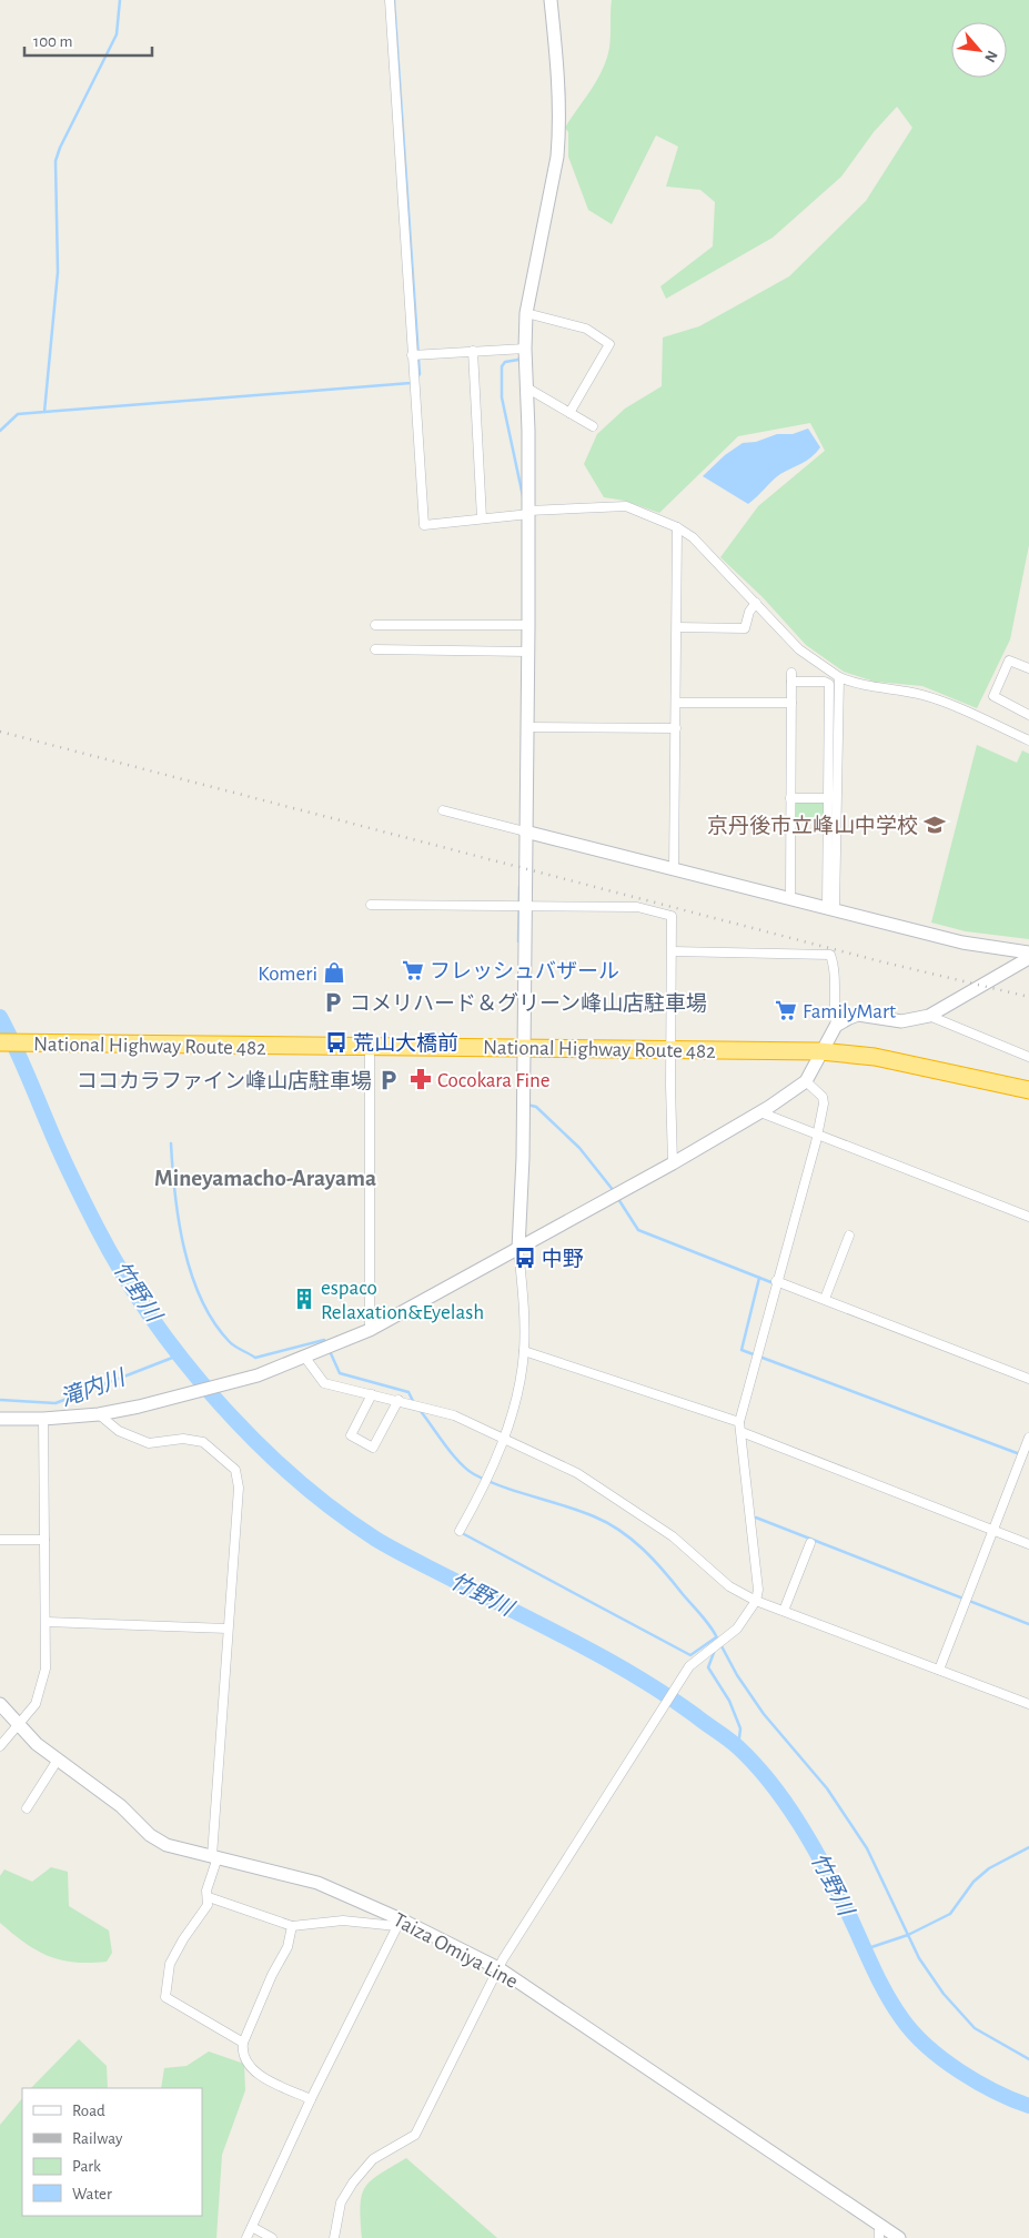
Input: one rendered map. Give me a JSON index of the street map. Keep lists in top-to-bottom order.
{
  "streets": {
    "highway": ["National Highway Route 482"],
    "street": ["Taiza Omiya Line"]
  },
  "districts": ["Mineyamacho-Arayama"],
  "water": ["竹野川", "滝内川"],
  "places": {
    "school or university": ["京丹後市立峰山中学校"],
    "supermarket": ["フレッシュバザール", "FamilyMart"],
    "shop": ["Komeri"],
    "parking": ["コメリハード＆グリーン峰山店駐車場", "ココカラファイン峰山店駐車場"],
    "bus stop": ["荒山大橋前", "中野"],
    "pharmacy": ["Cocokara Fine"],
    "building": ["espaco Relaxation&Eyelash"]
  },
  "legend": [
    "Road",
    "Railway",
    "Park",
    "Water"
  ],
  "scale_bar": "100 m",
  "north": "bottom right"
}
